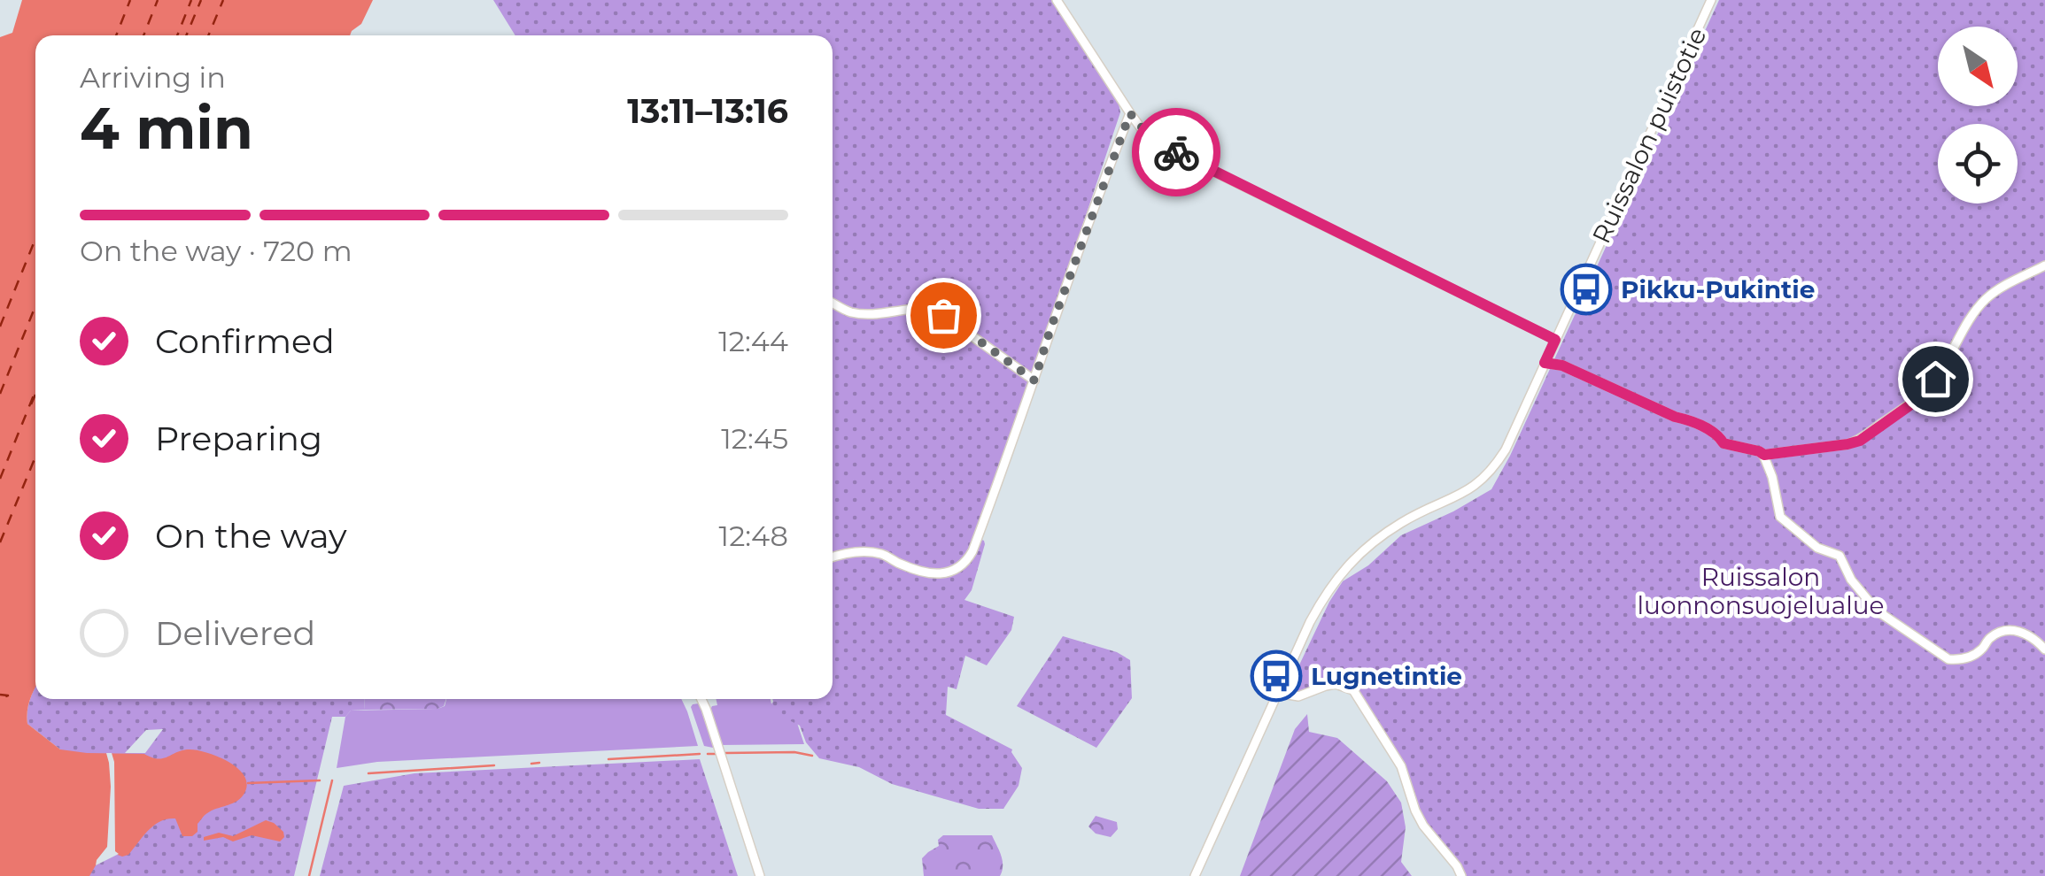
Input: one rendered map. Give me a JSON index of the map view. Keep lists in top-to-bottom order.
{
  "streets": {
    "street": ["Ruissalon puistotie"]
  },
  "parks": ["Ruissalon luonnonsuojelualue"],
  "places": {
    "bus stop": ["Pikku-Pukintie", "Lugnetintie"]
  },
  "north": "bottom right",
  "page": {
    "heading": ["4 min", "Arriving in", "13:11–13:16"],
    "bar": "On the way · 720 m",
    "list": [
      ["Confirmed", "12:44"],
      ["Preparing", "12:45"],
      ["On the way", "12:48"],
      "Delivered"
    ]
  }
}
